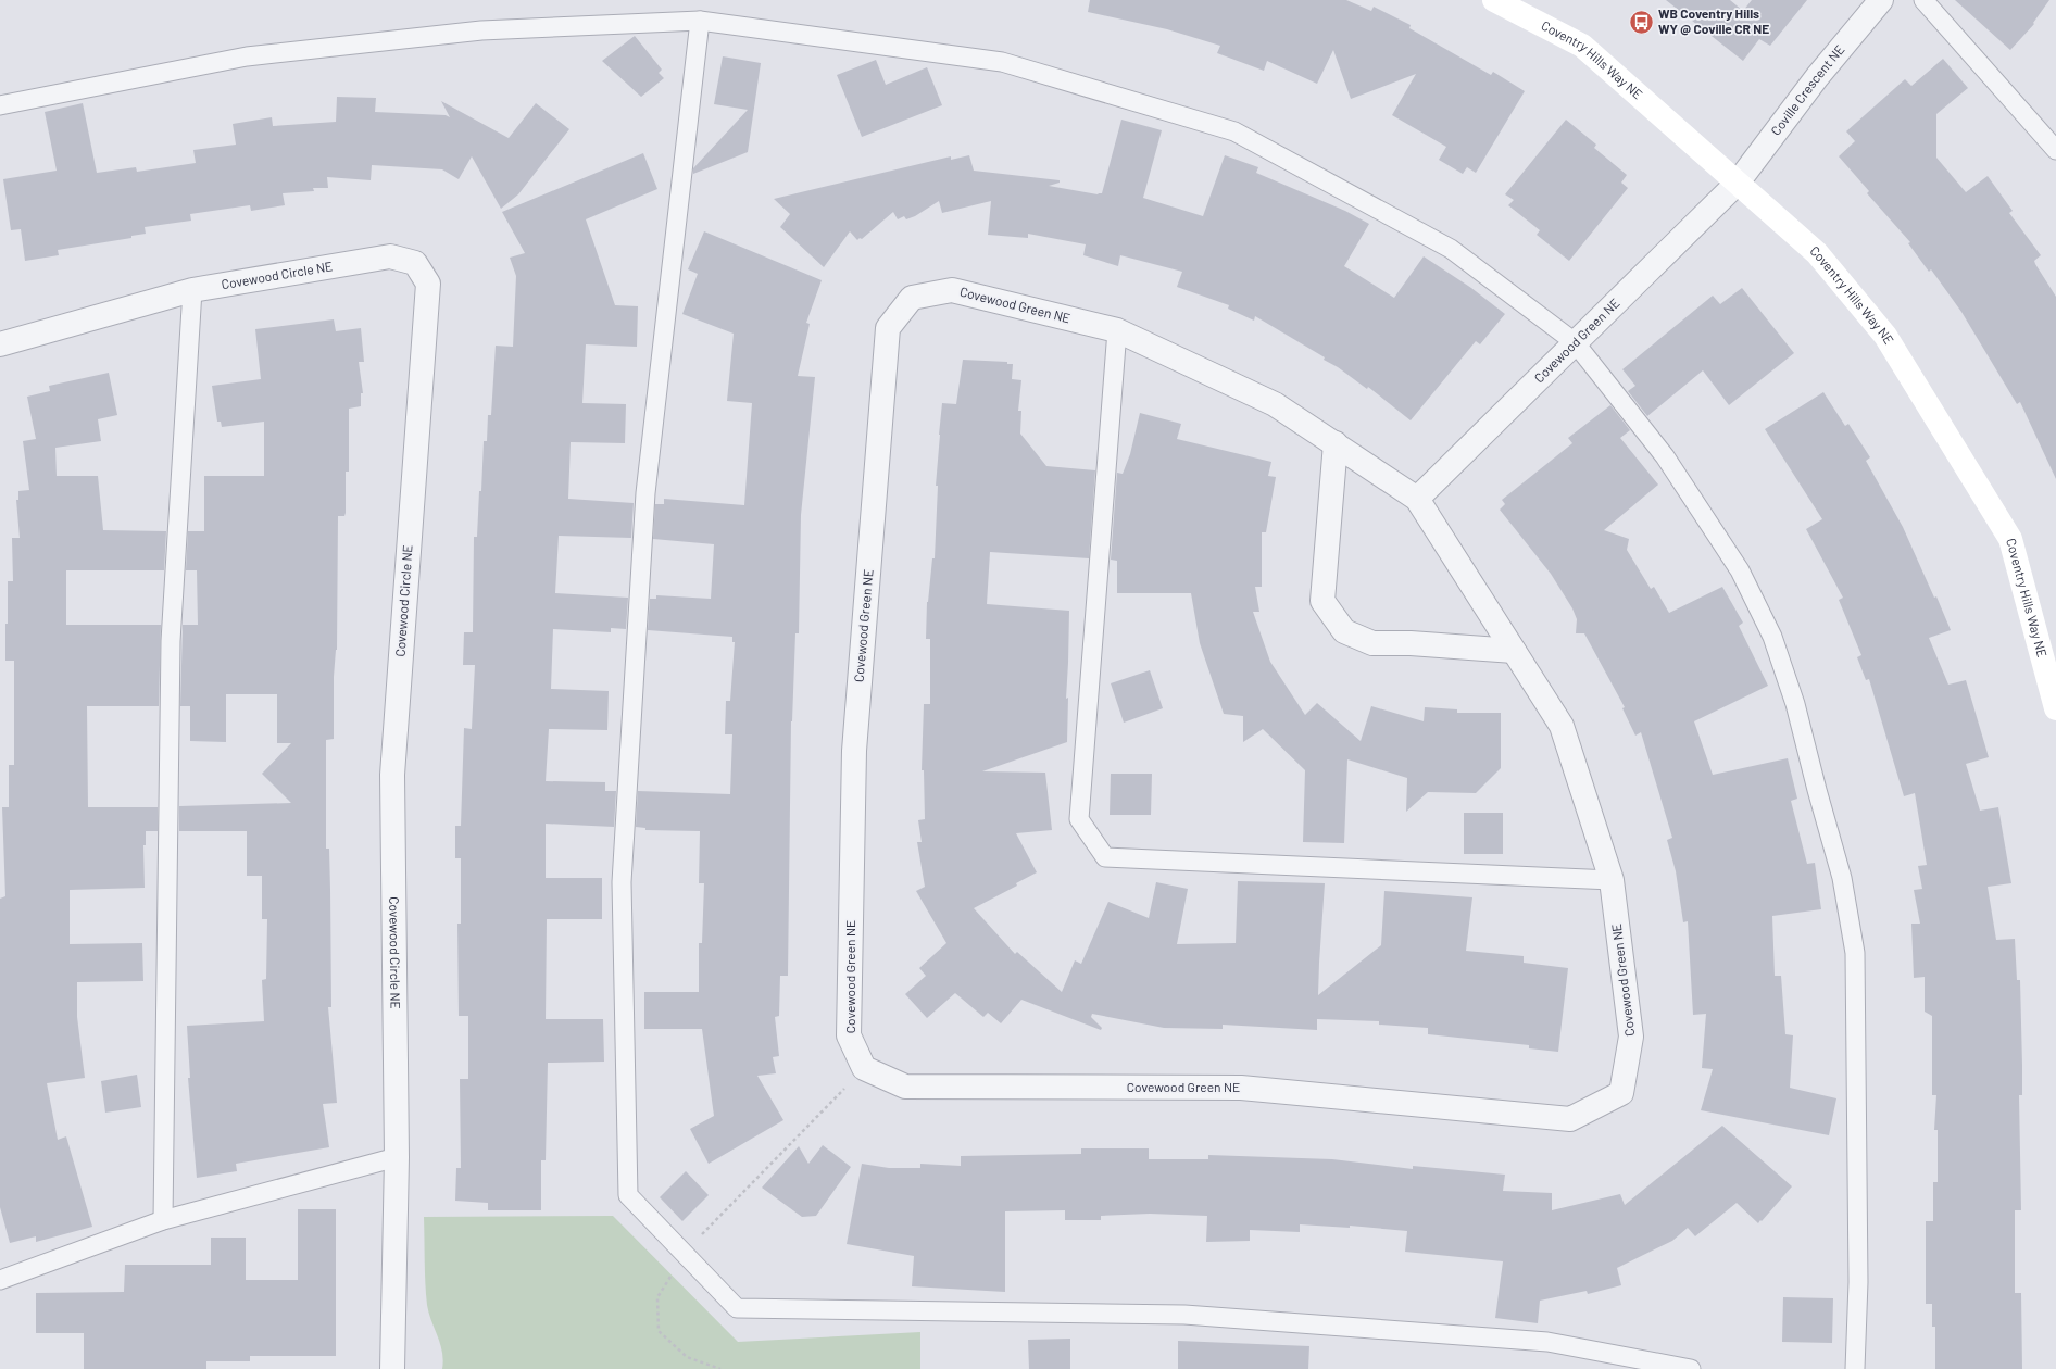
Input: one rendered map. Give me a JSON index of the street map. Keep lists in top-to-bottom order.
{
  "streets": {
    "street": [
      "Coventry Hills Way NE",
      "Coville Crescent NE",
      "Covewood Circle NE",
      "Covewood Green NE"
    ]
  },
  "crossings": [
    ["Coventry Hills Way NE", "Coville Crescent NE"],
    ["Coventry Hills Way NE", "Covewood Green NE"],
    ["Coville Crescent NE", "Covewood Green NE"]
  ],
  "places": {
    "bus stop": ["WB Coventry Hills WY @ Coville CR NE"]
  }
}
